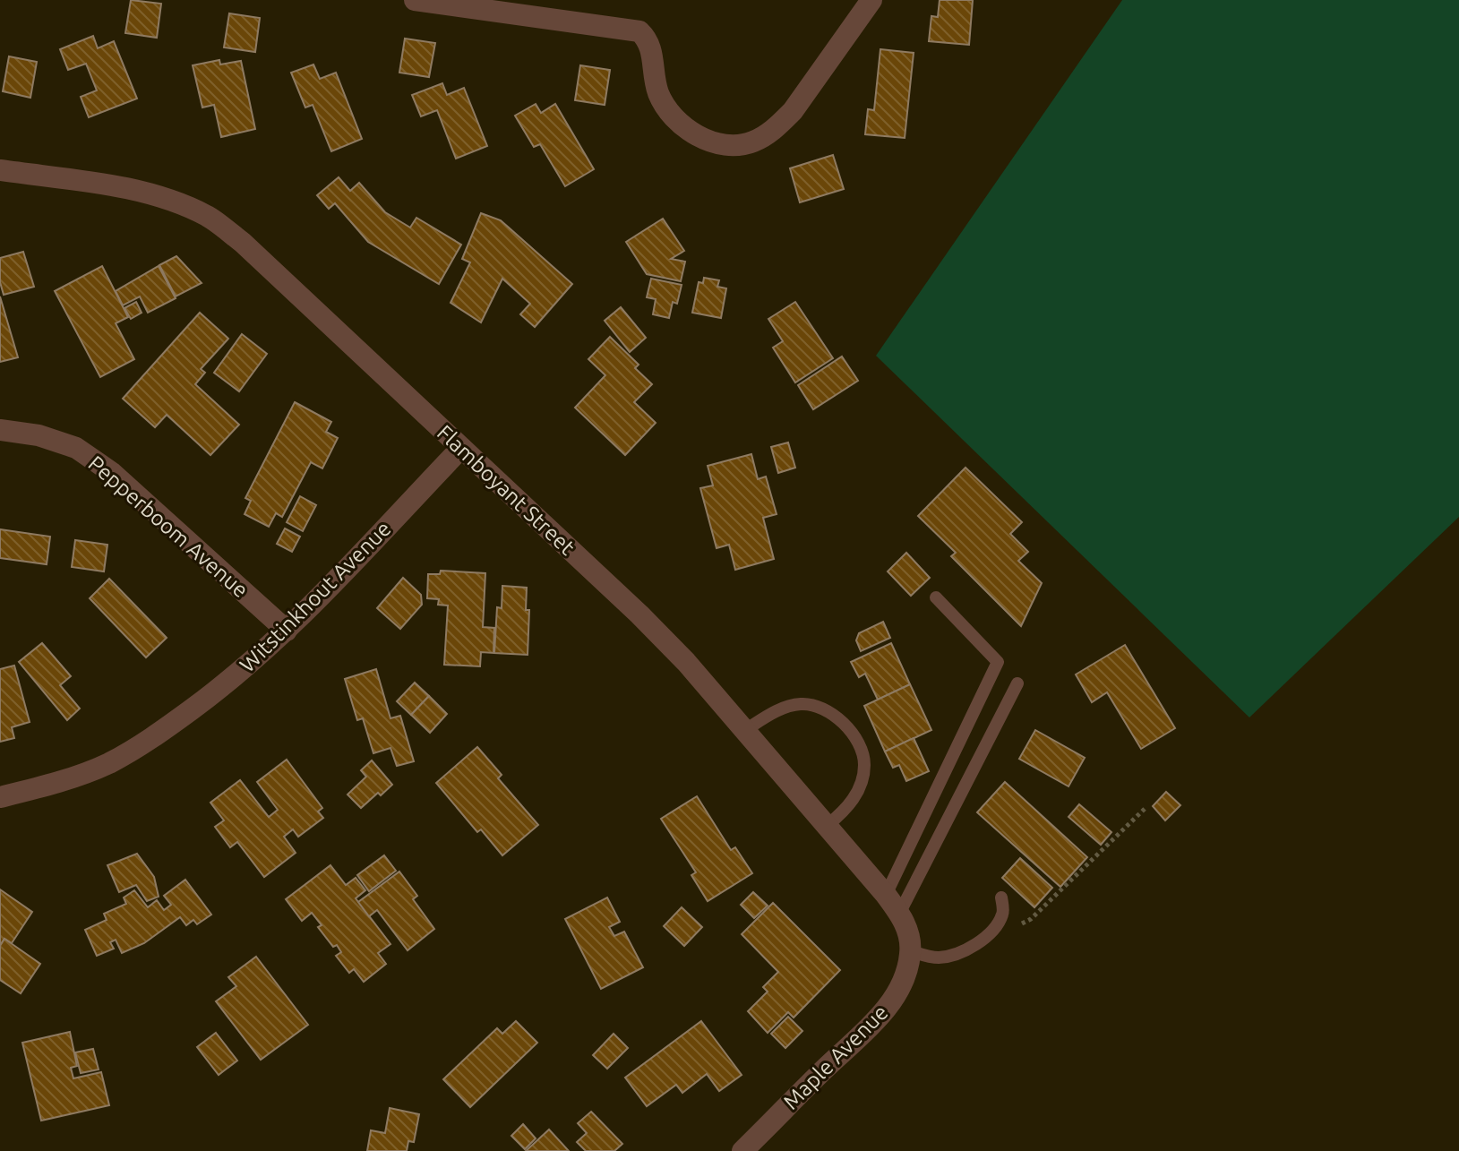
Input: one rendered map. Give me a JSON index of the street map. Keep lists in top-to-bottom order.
{
  "streets": {
    "street": [
      "Flamboyant Street",
      "Pepperboom Avenue",
      "Witstinkhout Avenue",
      "Maple Avenue"
    ]
  },
  "crossings": [
    ["Flamboyant Street", "Witstinkhout Avenue"],
    ["Flamboyant Street", "Maple Avenue"],
    ["Pepperboom Avenue", "Witstinkhout Avenue"]
  ]
}
